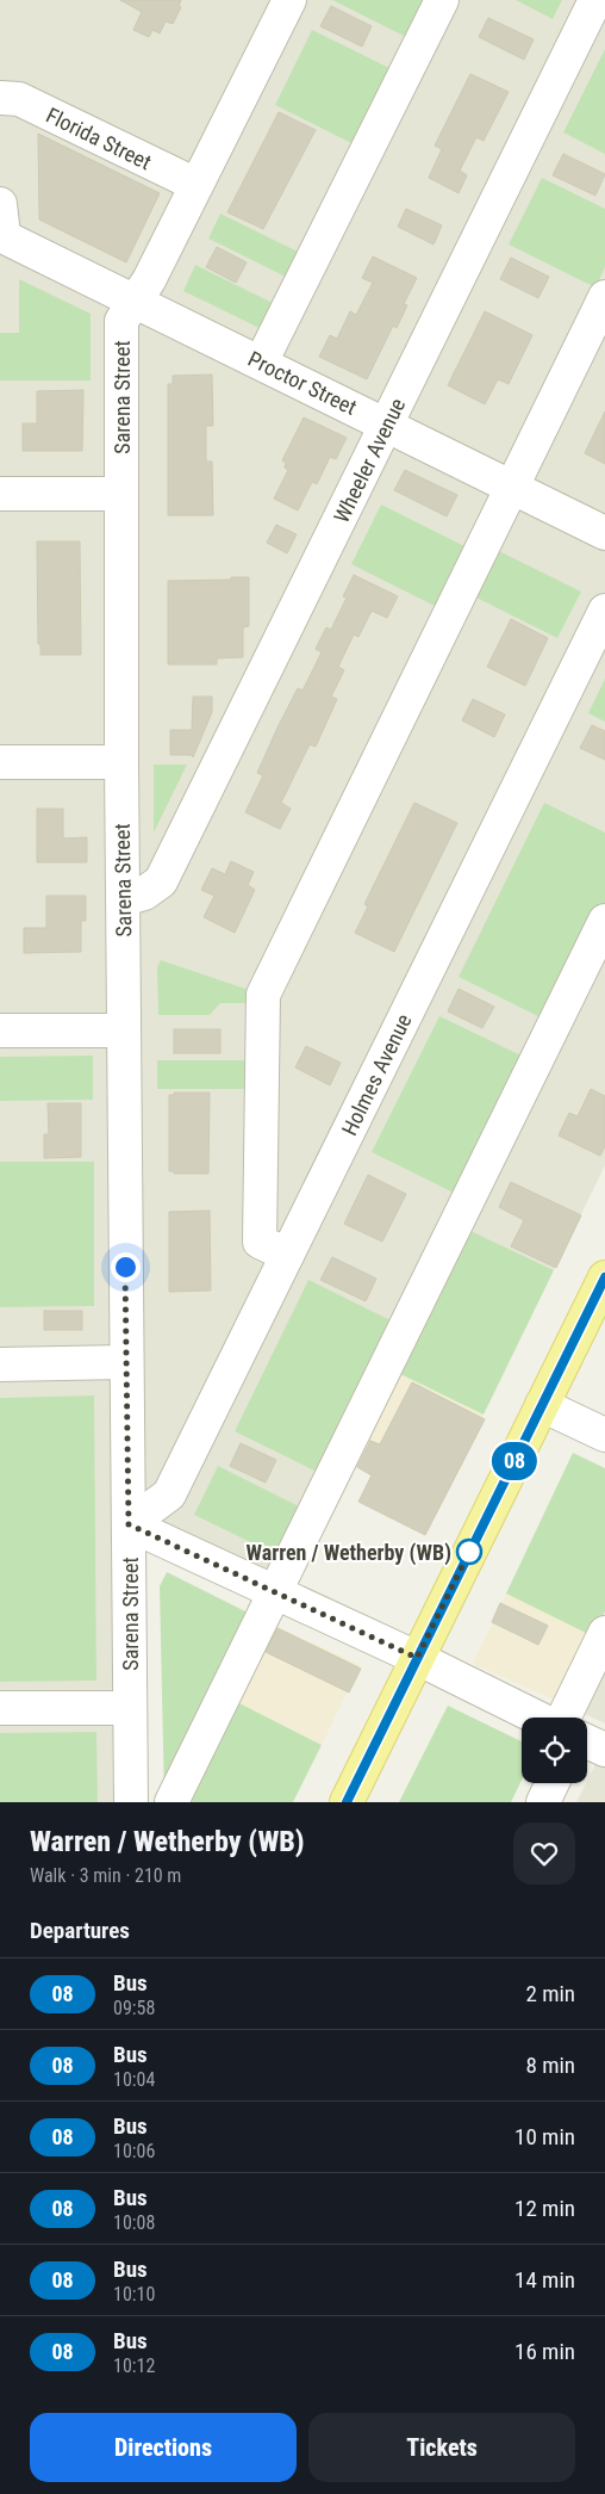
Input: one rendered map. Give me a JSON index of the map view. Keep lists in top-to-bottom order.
{
  "streets": {
    "street": [
      "Florida Street",
      "Proctor Street",
      "Sarena Street",
      "Wheeler Avenue",
      "Holmes Avenue"
    ]
  },
  "crossings": [
    ["Florida Street", "Sarena Street"],
    ["Proctor Street", "Sarena Street"],
    ["Proctor Street", "Wheeler Avenue"],
    ["Sarena Street", "Wheeler Avenue"],
    ["Sarena Street", "Holmes Avenue"]
  ],
  "places": ["Warren / Wetherby (WB)"],
  "lines": ["bus line 08"],
  "page": {
    "on_map": "08",
    "heading": [
      ["Warren / Wetherby (WB)", "Walk · 3 min · 210 m"],
      "Departures"
    ],
    "list": [
      {
        "mark": "08",
        "name": "Bus",
        "note": "09:58",
        "value": "2 min"
      },
      {
        "mark": "08",
        "name": "Bus",
        "note": "10:04",
        "value": "8 min"
      },
      {
        "mark": "08",
        "name": "Bus",
        "note": "10:06",
        "value": "10 min"
      },
      {
        "mark": "08",
        "name": "Bus",
        "note": "10:08",
        "value": "12 min"
      },
      {
        "mark": "08",
        "name": "Bus",
        "note": "10:10",
        "value": "14 min"
      },
      {
        "mark": "08",
        "name": "Bus",
        "note": "10:12",
        "value": "16 min"
      }
    ],
    "buttons": ["Directions", "Tickets"]
  }
}
